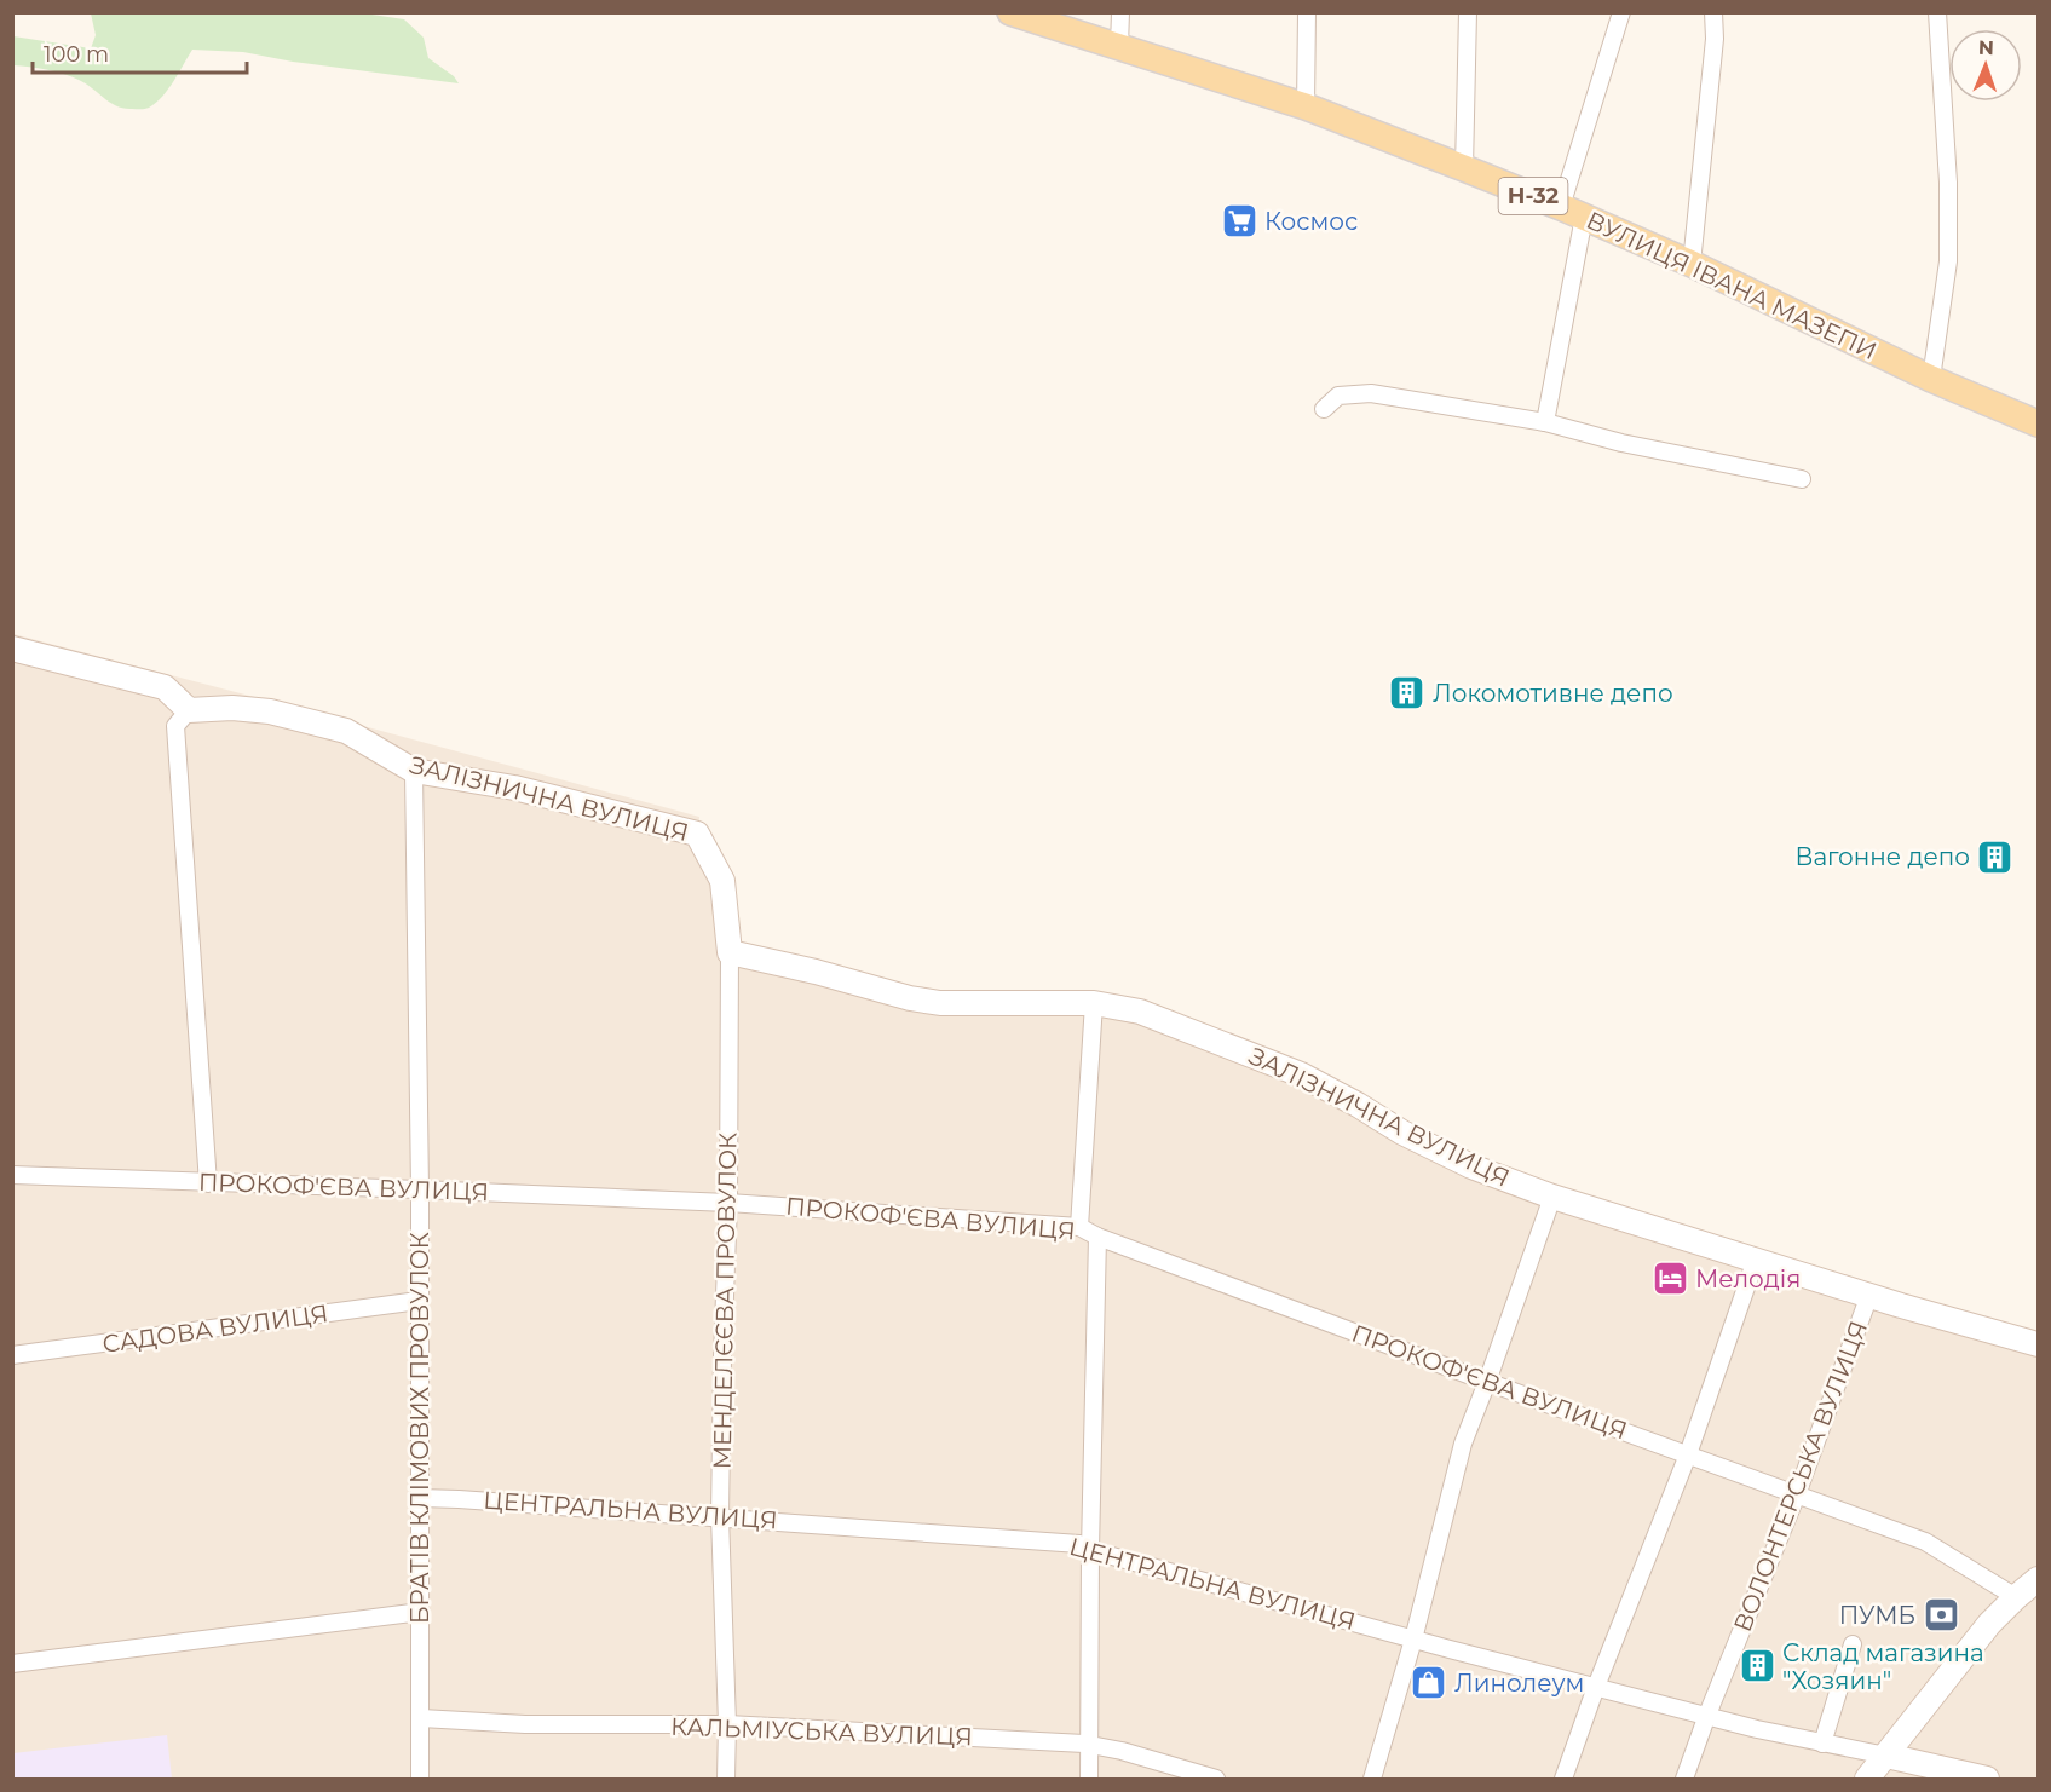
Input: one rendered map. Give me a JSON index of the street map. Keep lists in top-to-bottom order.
{
  "streets": {
    "main road": ["Н-32", "ВУЛИЦЯ ІВАНА МАЗЕПИ"],
    "street": [
      "ЗАЛІЗНИЧНА ВУЛИЦЯ",
      "ПРОКОФ'ЄВА ВУЛИЦЯ",
      "МЕНДЕЛЄЄВА ПРОВУЛОК",
      "САДОВА ВУЛИЦЯ",
      "БРАТІВ КЛІМОВИХ ПРОВУЛОК",
      "ВОЛОНТЕРСЬКА ВУЛИЦЯ",
      "ЦЕНТРАЛЬНА ВУЛИЦЯ",
      "КАЛЬМІУСЬКА ВУЛИЦЯ"
    ]
  },
  "crossings": [
    ["ЗАЛІЗНИЧНА ВУЛИЦЯ", "МЕНДЕЛЄЄВА ПРОВУЛОК"],
    ["ЗАЛІЗНИЧНА ВУЛИЦЯ", "БРАТІВ КЛІМОВИХ ПРОВУЛОК"],
    ["ЗАЛІЗНИЧНА ВУЛИЦЯ", "ВОЛОНТЕРСЬКА ВУЛИЦЯ"],
    ["ПРОКОФ'ЄВА ВУЛИЦЯ", "МЕНДЕЛЄЄВА ПРОВУЛОК"],
    ["ПРОКОФ'ЄВА ВУЛИЦЯ", "БРАТІВ КЛІМОВИХ ПРОВУЛОК"],
    ["ПРОКОФ'ЄВА ВУЛИЦЯ", "ВОЛОНТЕРСЬКА ВУЛИЦЯ"],
    ["МЕНДЕЛЄЄВА ПРОВУЛОК", "ЦЕНТРАЛЬНА ВУЛИЦЯ"],
    ["МЕНДЕЛЄЄВА ПРОВУЛОК", "КАЛЬМІУСЬКА ВУЛИЦЯ"],
    ["САДОВА ВУЛИЦЯ", "БРАТІВ КЛІМОВИХ ПРОВУЛОК"],
    ["БРАТІВ КЛІМОВИХ ПРОВУЛОК", "ЦЕНТРАЛЬНА ВУЛИЦЯ"],
    ["БРАТІВ КЛІМОВИХ ПРОВУЛОК", "КАЛЬМІУСЬКА ВУЛИЦЯ"],
    ["ВОЛОНТЕРСЬКА ВУЛИЦЯ", "ЦЕНТРАЛЬНА ВУЛИЦЯ"]
  ],
  "places": {
    "supermarket": ["Космос"],
    "building": ["Локомотивне депо", "Вагонне депо", "Склад магазина \"Хозяин\""],
    "hotel": ["Мелодія"],
    "bank": ["ПУМБ"],
    "shop": ["Линолеум"]
  },
  "scale_bar": "100 m",
  "north": "top"
}
